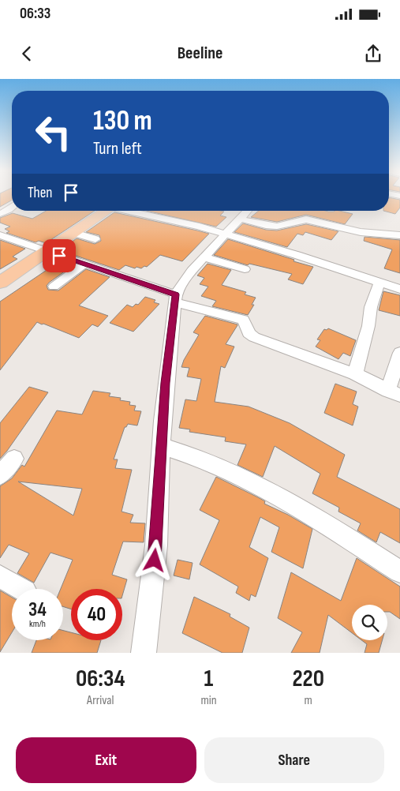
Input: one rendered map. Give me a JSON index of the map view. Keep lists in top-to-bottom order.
{
  "page": {
    "status": "06:33",
    "header": "Beeline",
    "turn": ["130 m", "Turn left"],
    "then": "Then",
    "speed": "34 km/h",
    "limit": "40",
    "eta": [
      "06:34",
      "Arrival",
      "1",
      "min",
      "220",
      "m"
    ],
    "buttons": ["Exit", "Share"]
  }
}
